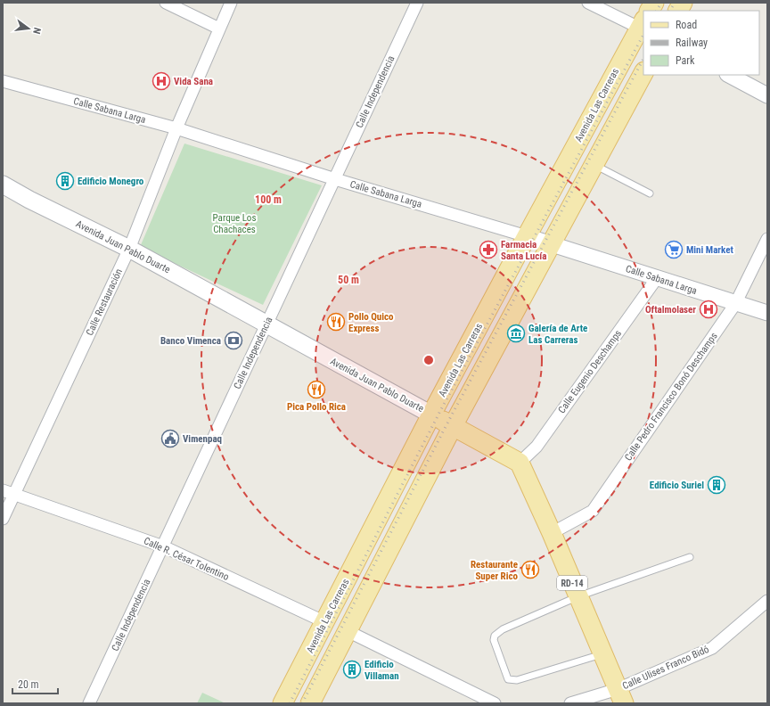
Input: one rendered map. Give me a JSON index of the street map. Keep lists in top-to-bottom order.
{
  "streets": {
    "main road": ["Avenida Las Carreras", "Avenida Juan Pablo Duarte", "RD-14"],
    "street": [
      "Calle Independencia",
      "Calle Sabana Larga",
      "Calle Restauración",
      "Calle Eugenio Deschamps",
      "Calle Pedro Francisco Bonó Deschamps",
      "Calle R. César Tolentino",
      "Calle Ulises Franco Bidó"
    ]
  },
  "crossings": [
    ["Calle Independencia", "Calle Sabana Larga"],
    ["Calle Independencia", "Avenida Juan Pablo Duarte"],
    ["Calle Independencia", "Calle R. César Tolentino"],
    ["Avenida Las Carreras", "Calle Sabana Larga"],
    ["Avenida Las Carreras", "Avenida Juan Pablo Duarte"],
    ["Avenida Las Carreras", "Calle R. César Tolentino"],
    ["Calle Sabana Larga", "Calle Restauración"],
    ["Calle Sabana Larga", "Calle Eugenio Deschamps"],
    ["Calle Sabana Larga", "Calle Pedro Francisco Bonó Deschamps"],
    ["Avenida Juan Pablo Duarte", "Calle Restauración"],
    ["Avenida Juan Pablo Duarte", "Calle Eugenio Deschamps"],
    ["Avenida Juan Pablo Duarte", "RD-14"],
    ["Calle Restauración", "Calle R. César Tolentino"],
    ["Calle Eugenio Deschamps", "RD-14"],
    ["Calle Pedro Francisco Bonó Deschamps", "RD-14"],
    ["RD-14", "Calle Ulises Franco Bidó"]
  ],
  "parks": ["Parque Los Chachaces"],
  "places": {
    "hospital": ["Vida Sana", "Oftalmolaser"],
    "building": ["Edificio Monegro", "Edificio Suriel", "Edificio Villaman"],
    "pharmacy": ["Farmacia Santa Lucía"],
    "supermarket": ["Mini Market"],
    "restaurant": ["Pollo Quico Express", "Pica Pollo Rica", "Restaurante Super Rico"],
    "museum": ["Galería de Arte Las Carreras"],
    "bank": ["Banco Vimenca"],
    "public building": ["Vimenpaq"]
  },
  "legend": ["Road", "Railway", "Park"],
  "scale_bar": "20 m",
  "north": "right",
  "rings": ["100 m", "50 m"]
}
